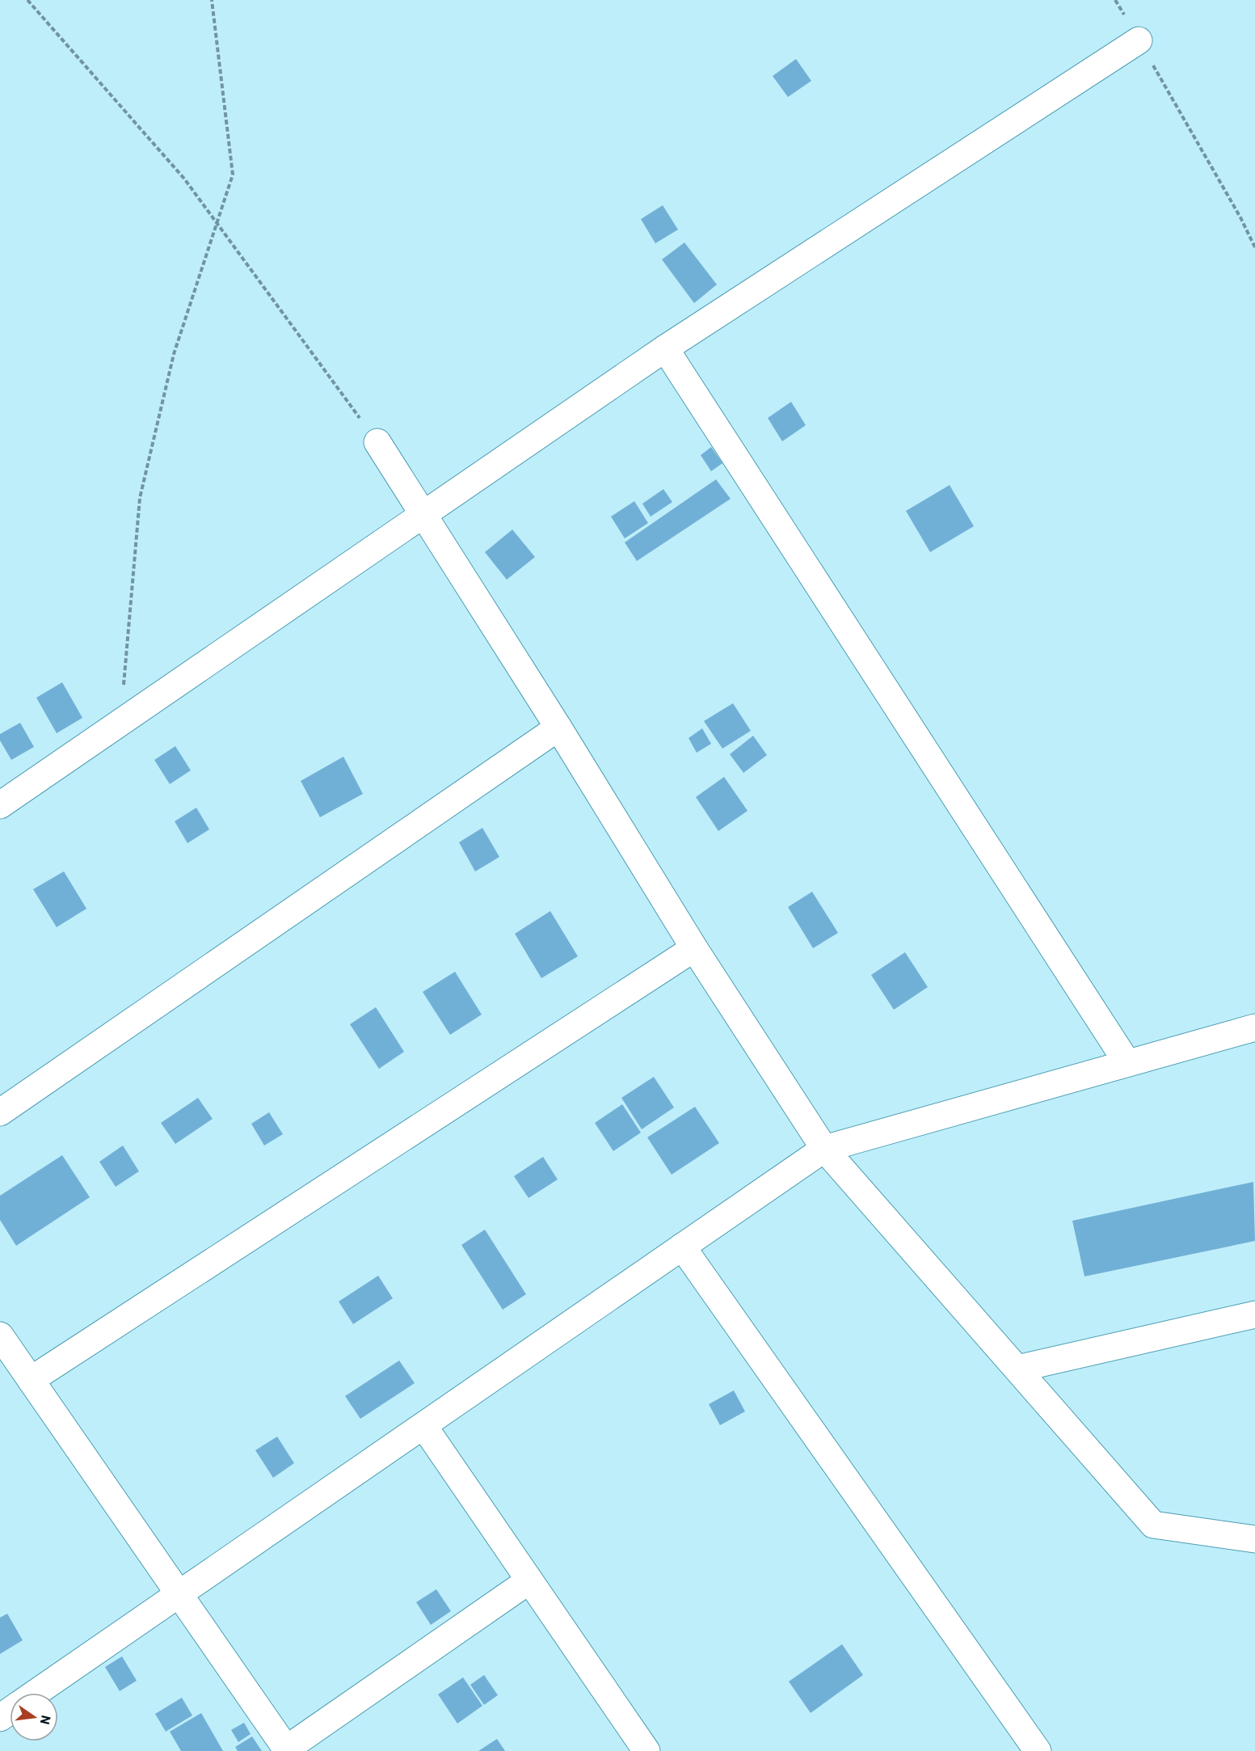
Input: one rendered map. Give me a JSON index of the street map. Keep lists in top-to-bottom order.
{
  "north": "right"
}
